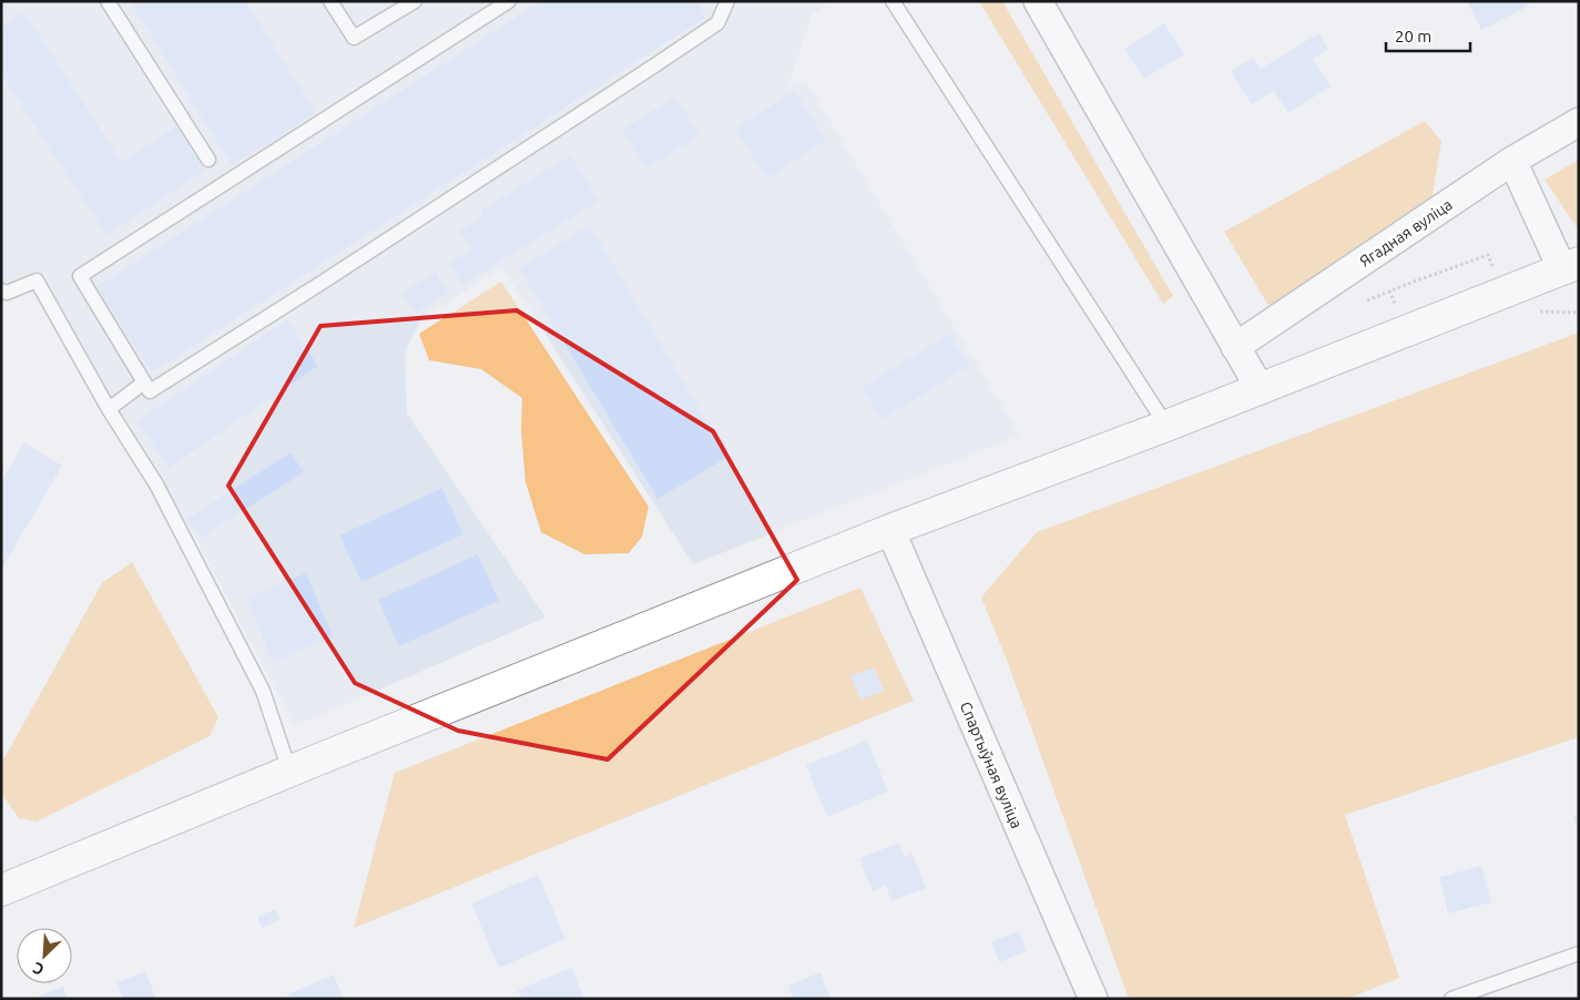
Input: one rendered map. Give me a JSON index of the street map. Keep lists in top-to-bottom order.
{
  "streets": {
    "street": ["Ягадная вуліца", "Спартыўная вуліца"]
  },
  "scale_bar": "20 m",
  "north": "bottom left"
}
